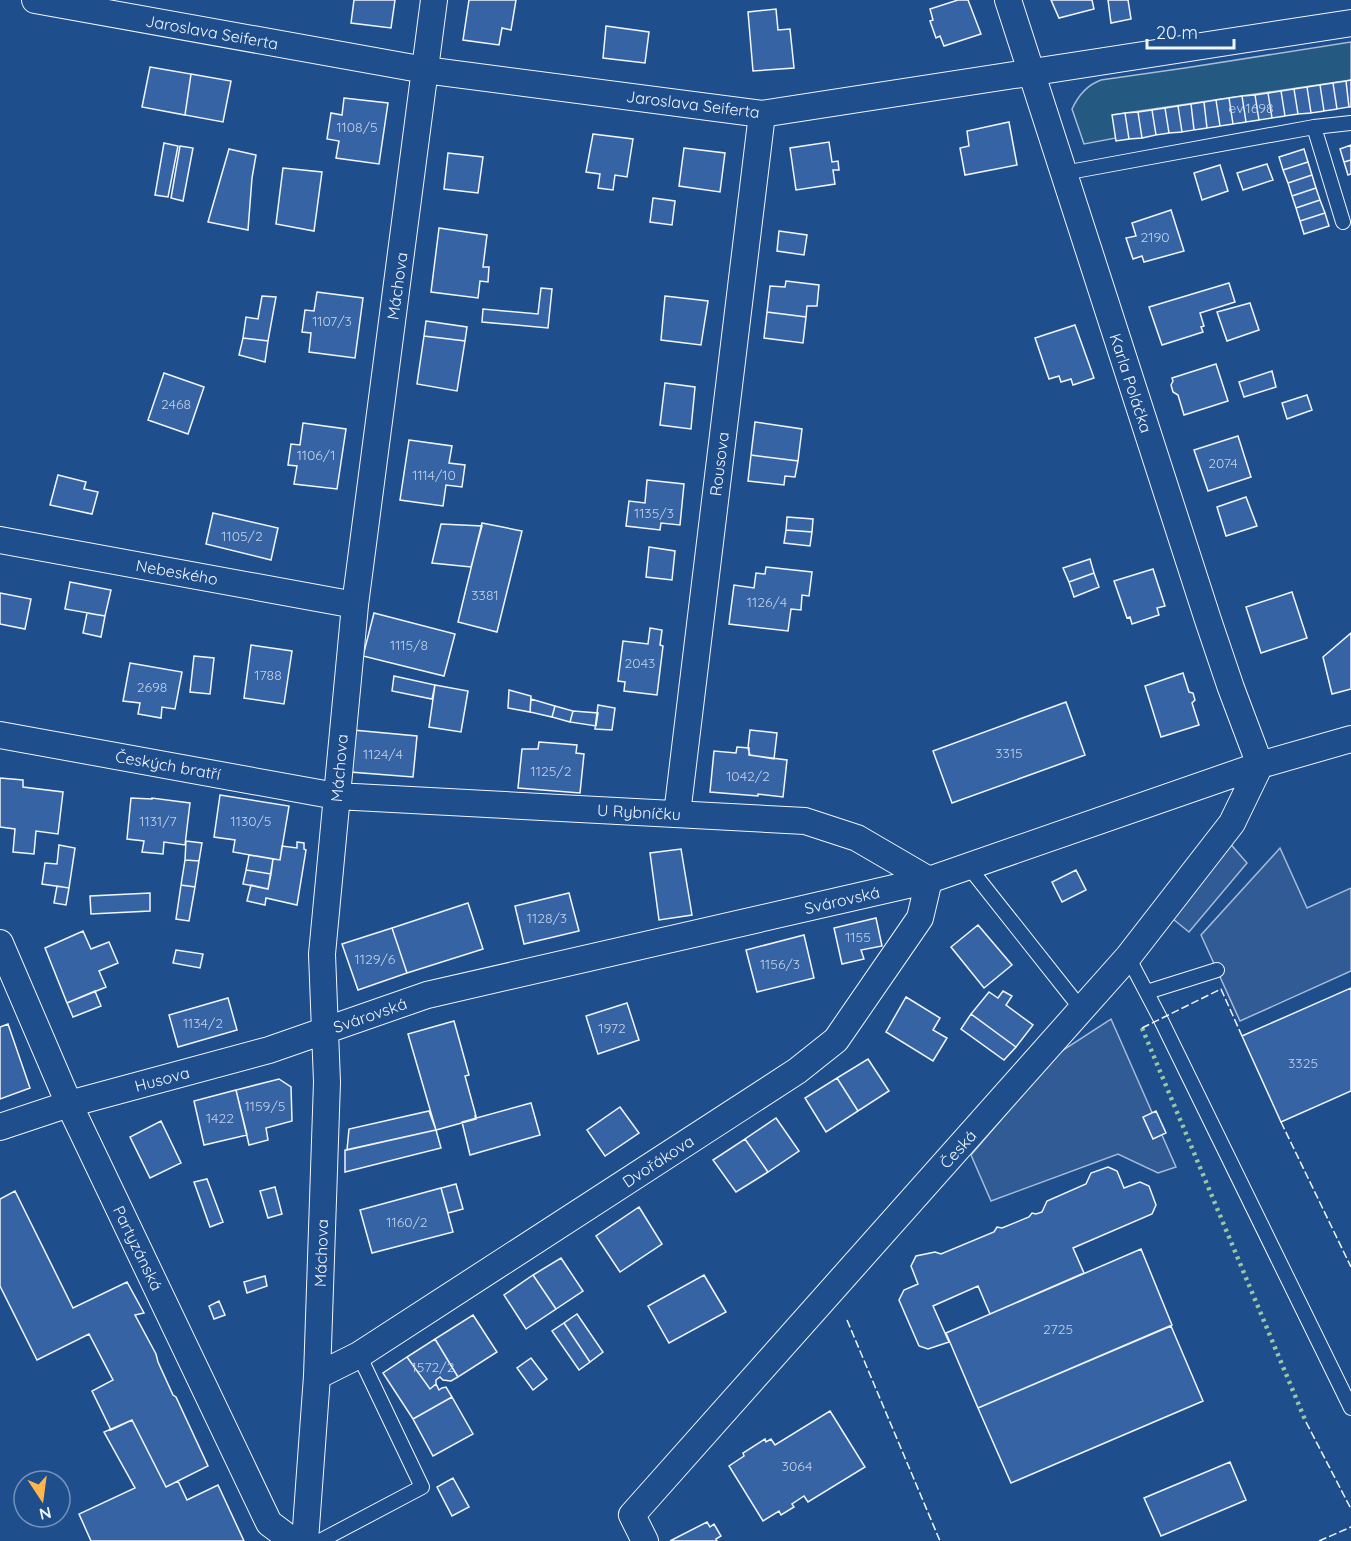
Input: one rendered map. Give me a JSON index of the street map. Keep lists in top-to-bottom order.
{
  "streets": {
    "street": [
      "Jaroslava Seiferta",
      "Máchova",
      "Karla Poláčka",
      "Rousova",
      "Nebeského",
      "Českých bratří",
      "U Rybníčku",
      "Svárovská",
      "Husova",
      "Česká",
      "Dvořákova",
      "Partyzánská"
    ]
  },
  "crossings": [
    ["Jaroslava Seiferta", "Máchova"],
    ["Jaroslava Seiferta", "Karla Poláčka"],
    ["Jaroslava Seiferta", "Rousova"],
    ["Máchova", "Nebeského"],
    ["Máchova", "Českých bratří"],
    ["Máchova", "U Rybníčku"],
    ["Máchova", "Svárovská"],
    ["Máchova", "Husova"],
    ["Máchova", "Dvořákova"],
    ["Karla Poláčka", "Svárovská"],
    ["Karla Poláčka", "Česká"],
    ["Rousova", "U Rybníčku"],
    ["Českých bratří", "U Rybníčku"],
    ["U Rybníčku", "Svárovská"],
    ["U Rybníčku", "Dvořákova"],
    ["Svárovská", "Husova"],
    ["Svárovská", "Česká"],
    ["Svárovská", "Dvořákova"],
    ["Husova", "Partyzánská"]
  ],
  "house_numbers": [
    "ev.1698",
    "1108/5",
    "2190",
    "1107/3",
    "2468",
    "1106/1",
    "2074",
    "1114/10",
    "1135/3",
    "1105/2",
    "3381",
    "1126/4",
    "1115/8",
    "2043",
    "1788",
    "2698",
    "3315",
    "1124/4",
    "1125/2",
    "1042/2",
    "1131/7",
    "1130/5",
    "1128/3",
    "1155",
    "1129/6",
    "1156/3",
    "1134/2",
    "1972",
    "3325",
    "1159/5",
    "1422",
    "1160/2",
    "2725",
    "1572/2",
    "3064"
  ],
  "scale_bar": "20 m",
  "north": "bottom"
}
